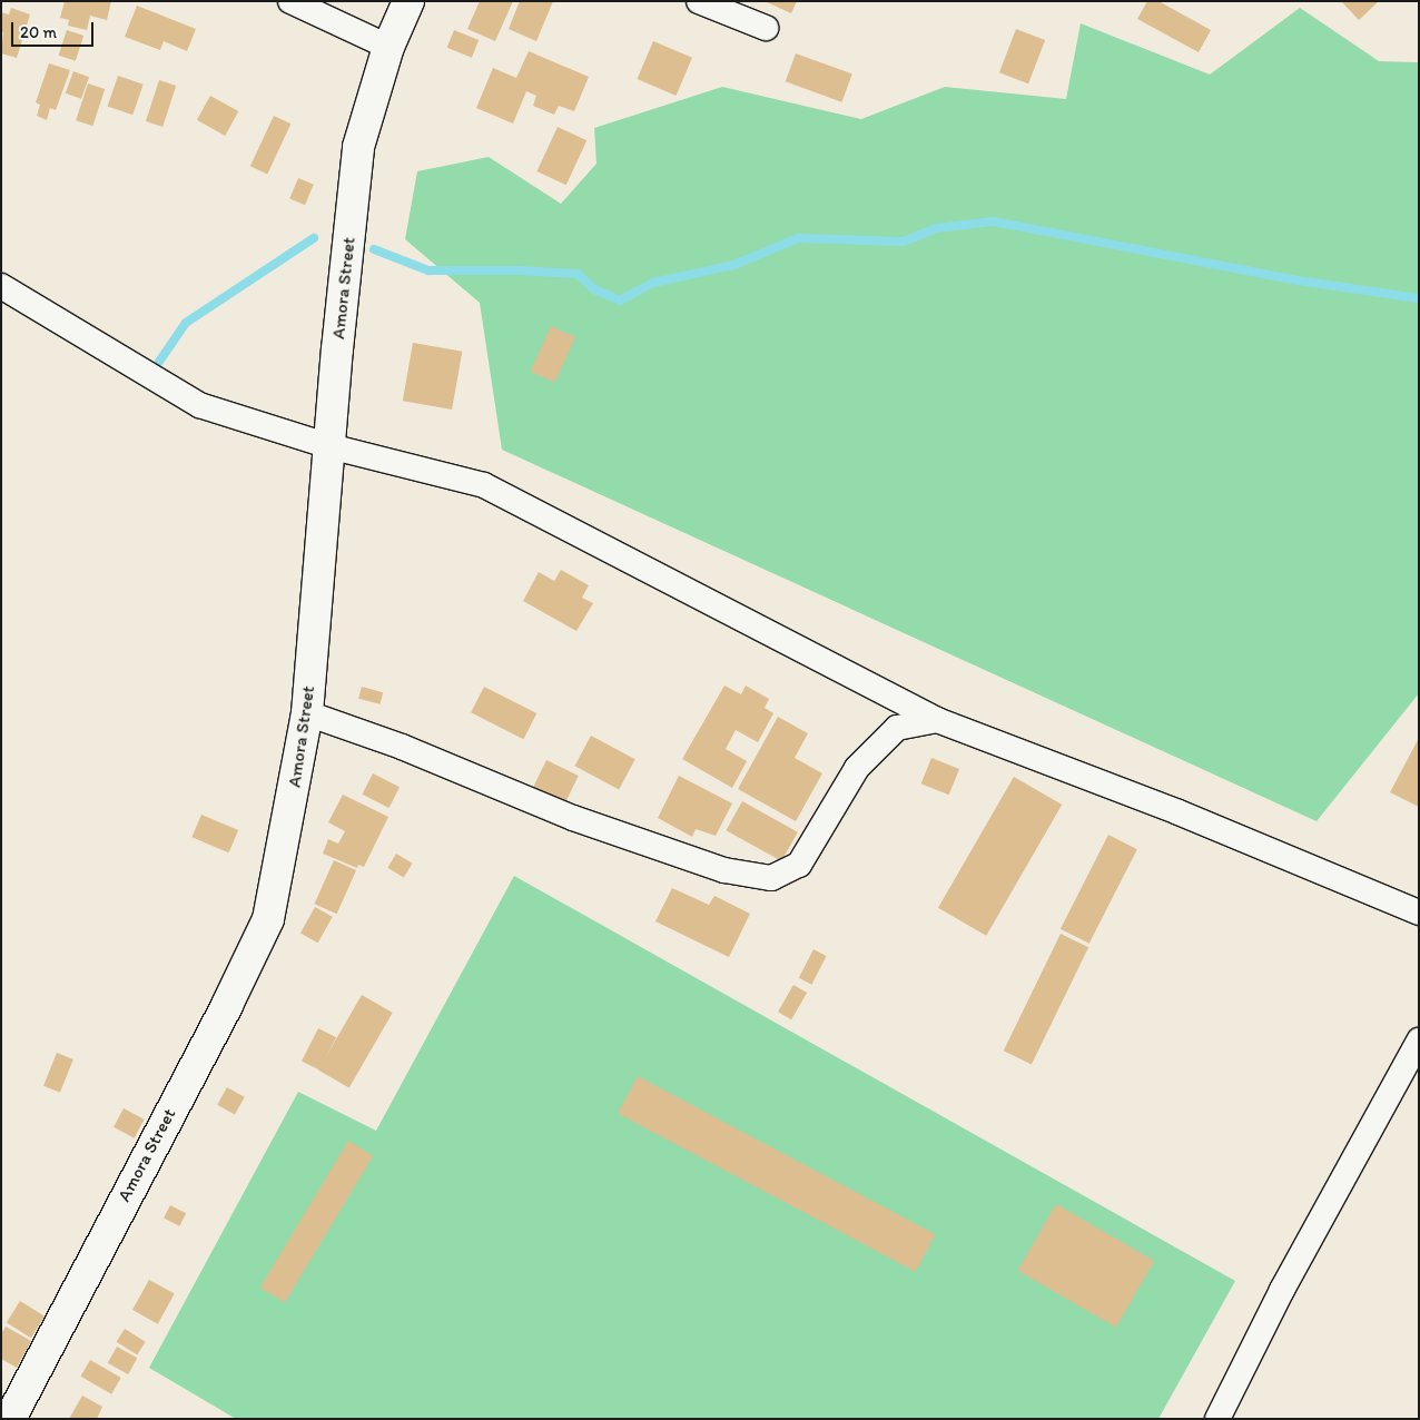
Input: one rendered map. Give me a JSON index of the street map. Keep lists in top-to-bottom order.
{
  "streets": {
    "street": ["Amora Street"]
  },
  "scale_bar": "20 m"
}
